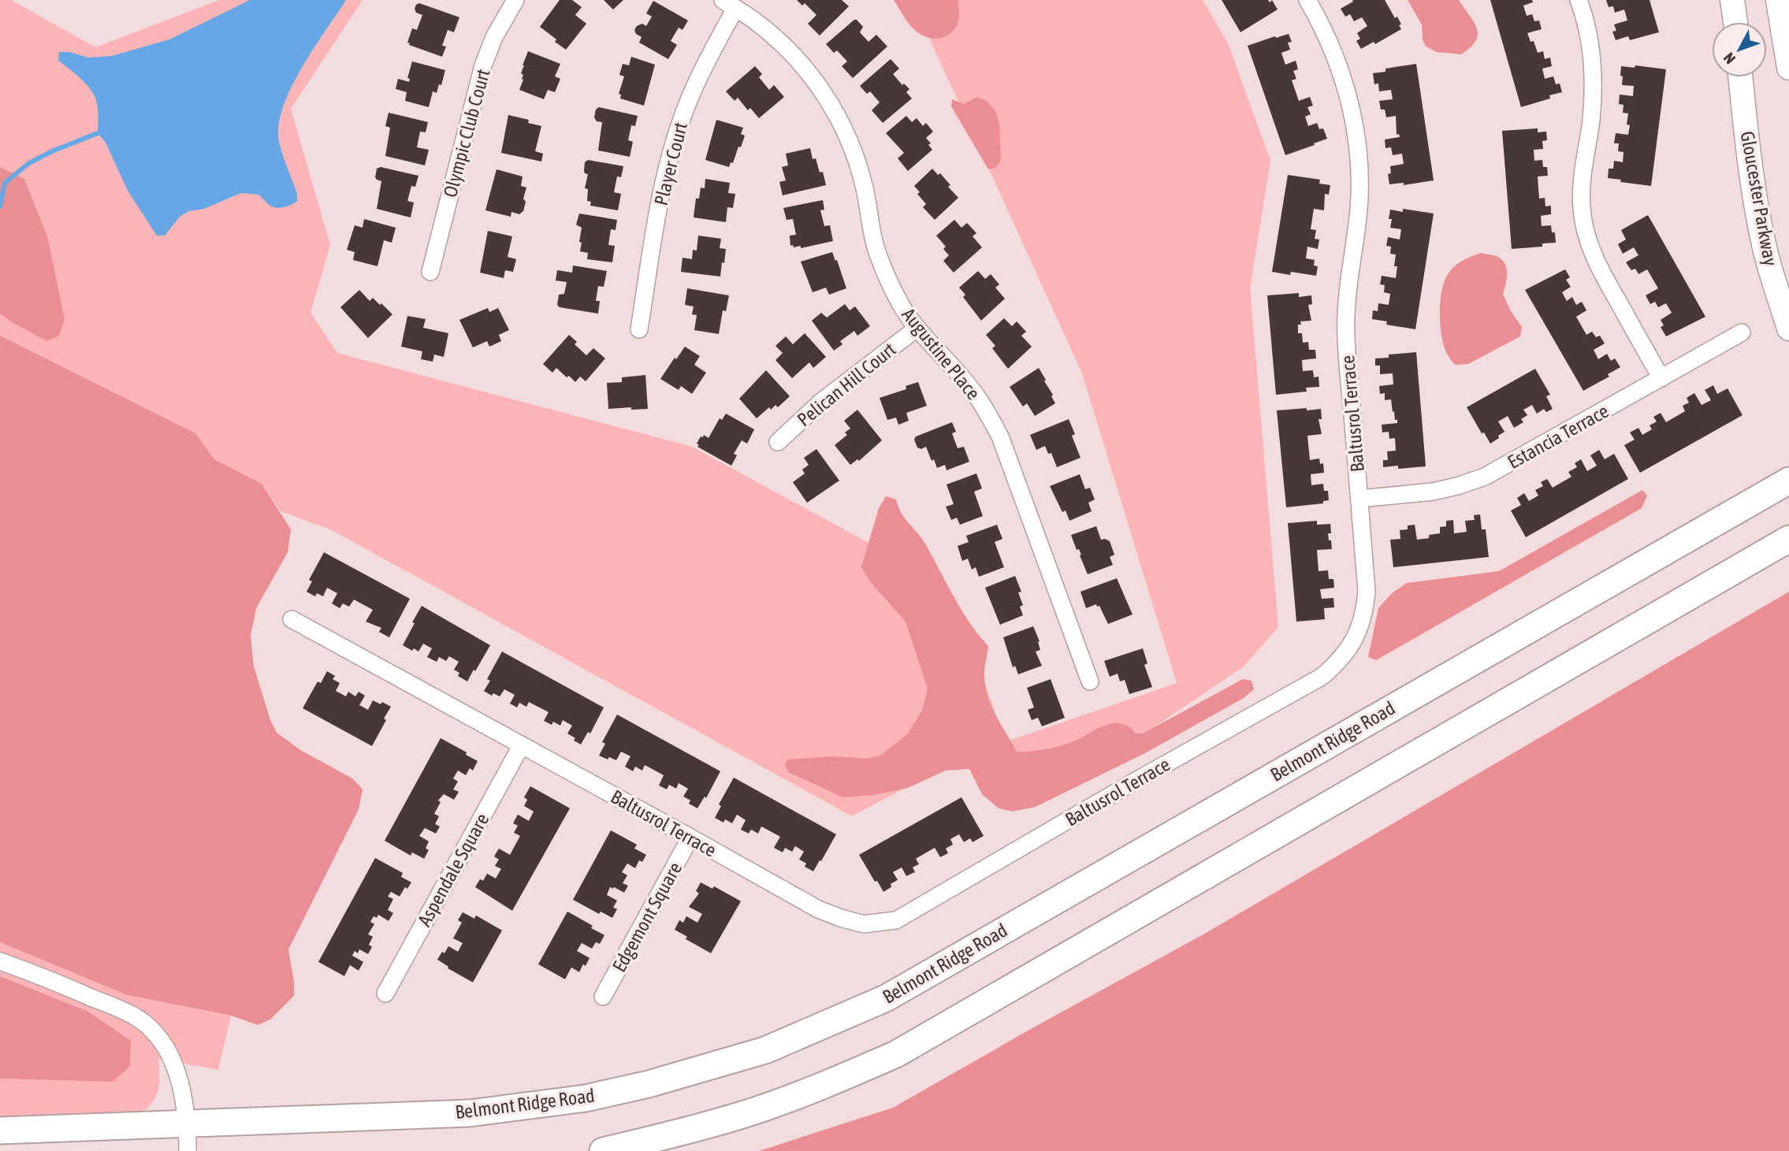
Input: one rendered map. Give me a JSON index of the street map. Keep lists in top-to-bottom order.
{
  "streets": {
    "main road": ["Gloucester Parkway", "Belmont Ridge Road"],
    "street": [
      "Olympic Club Court",
      "Player Court",
      "Augustine Place",
      "Pelican Hill Court",
      "Baltusrol Terrace",
      "Estancia Terrace",
      "Aspendale Square",
      "Edgemont Square"
    ]
  },
  "crossings": [
    ["Player Court", "Augustine Place"],
    ["Augustine Place", "Pelican Hill Court"],
    ["Baltusrol Terrace", "Estancia Terrace"],
    ["Baltusrol Terrace", "Aspendale Square"],
    ["Baltusrol Terrace", "Edgemont Square"]
  ],
  "north": "bottom left"
}
